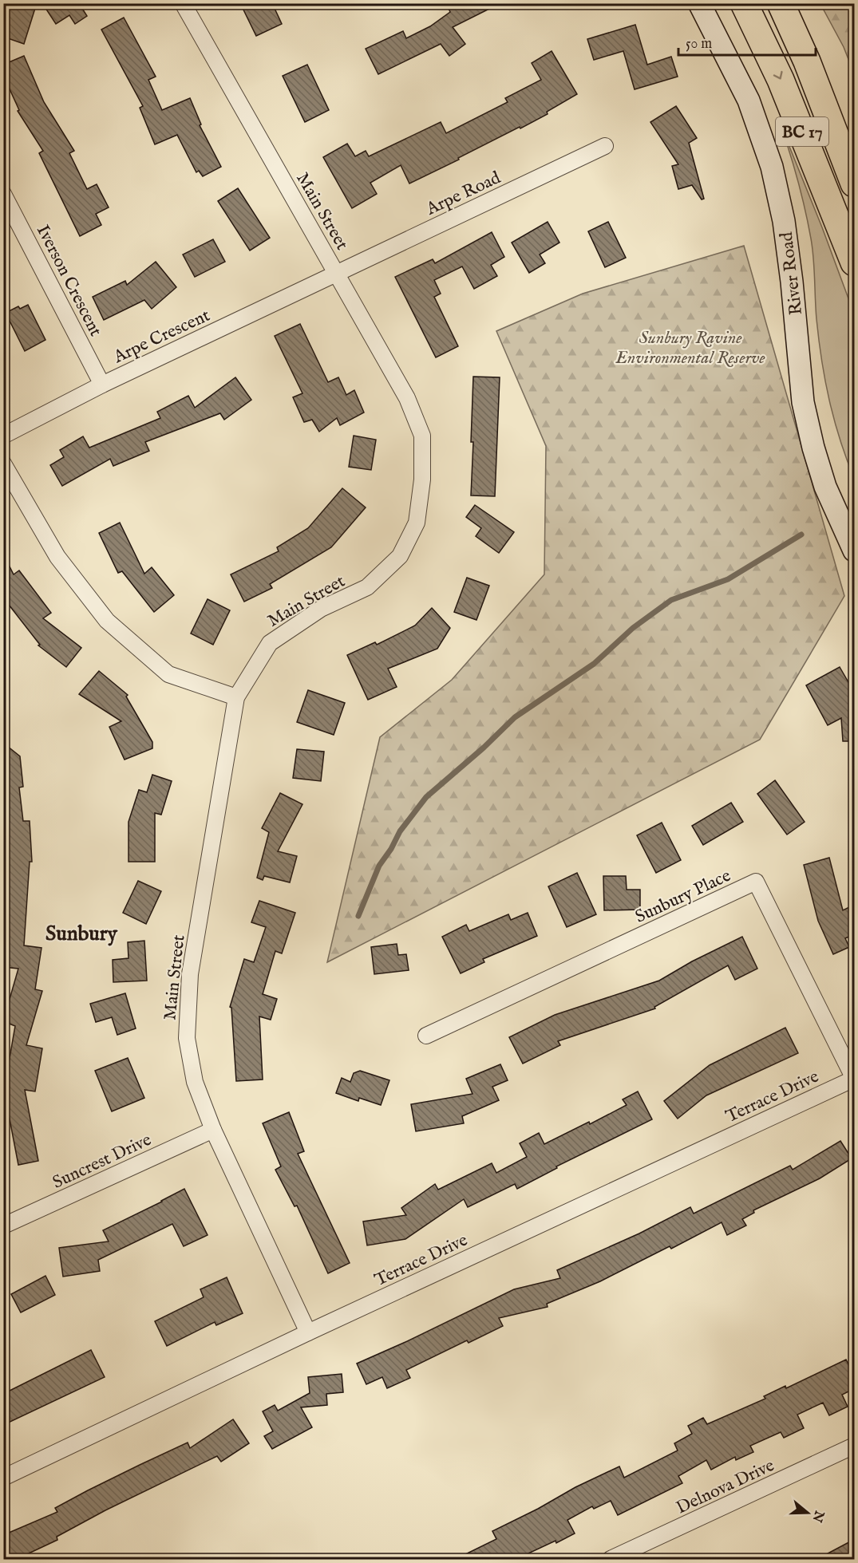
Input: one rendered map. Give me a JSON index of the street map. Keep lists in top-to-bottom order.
{
  "streets": {
    "highway": ["BC 17"],
    "street": [
      "Arpe Road",
      "Main Street",
      "River Road",
      "Iverson Crescent",
      "Arpe Crescent",
      "Sunbury Place",
      "Terrace Drive",
      "Suncrest Drive",
      "Delnova Drive"
    ]
  },
  "crossings": [
    ["Arpe Road", "Main Street"],
    ["Arpe Road", "Arpe Crescent"],
    ["Main Street", "Arpe Crescent"],
    ["Main Street", "Terrace Drive"],
    ["Main Street", "Suncrest Drive"],
    ["Iverson Crescent", "Arpe Crescent"],
    ["Sunbury Place", "Terrace Drive"]
  ],
  "districts": ["Sunbury"],
  "parks": ["Sunbury Ravine Environmental Reserve"],
  "scale_bar": "50 m",
  "north": "right"
}
